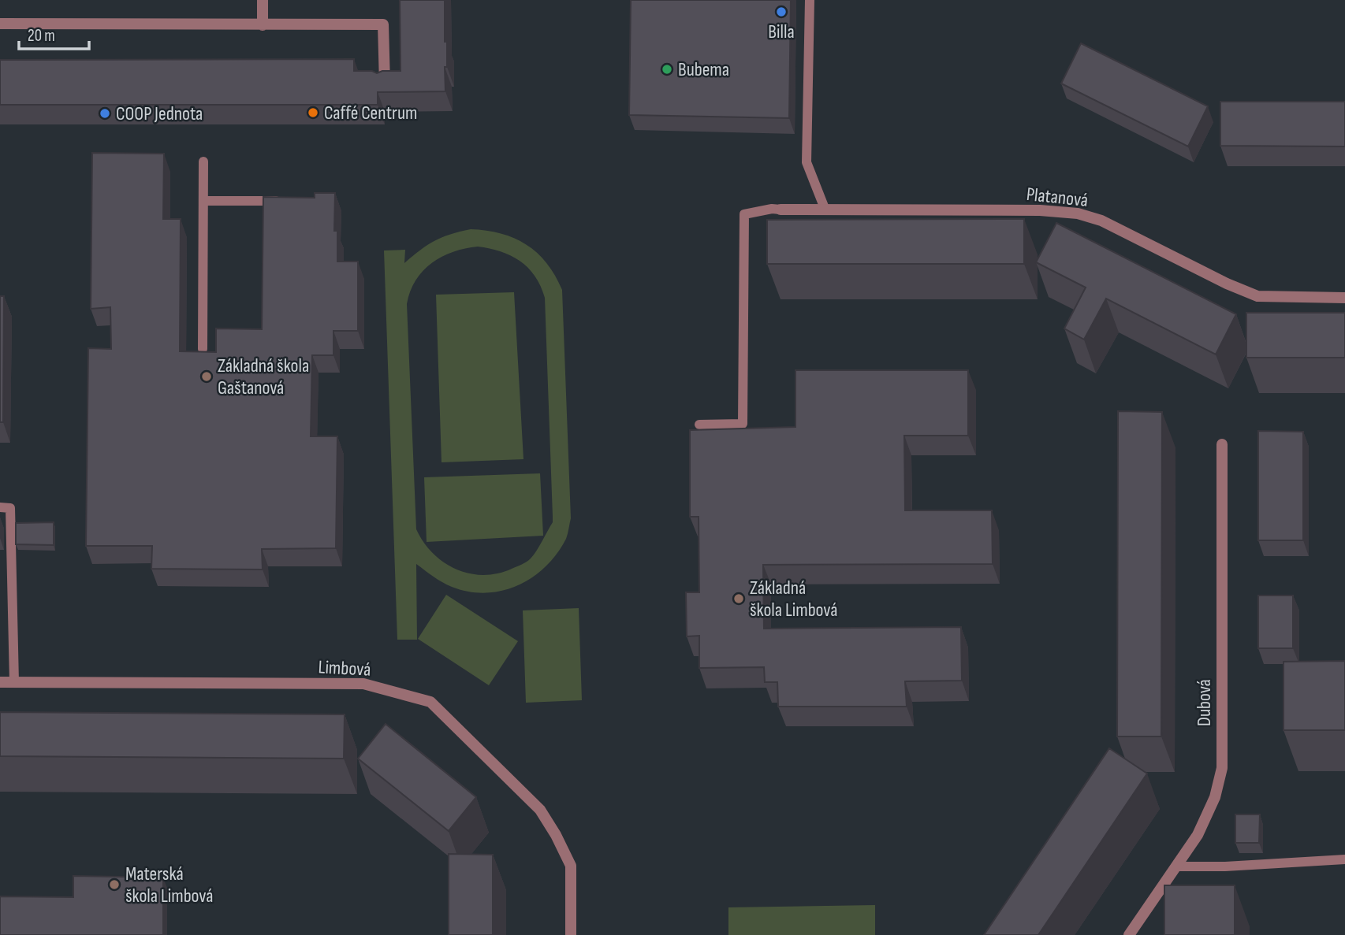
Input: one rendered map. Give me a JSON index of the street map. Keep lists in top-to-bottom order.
{
  "streets": {
    "street": ["Platanová", "Limbová", "Dubová"]
  },
  "places": [
    "Billa",
    "Bubema",
    "Caffé Centrum",
    "COOP Jednota",
    "Základná škola Gaštanová",
    "Základná škola Limbová",
    "Materská škola Limbová"
  ],
  "scale_bar": "20 m"
}
